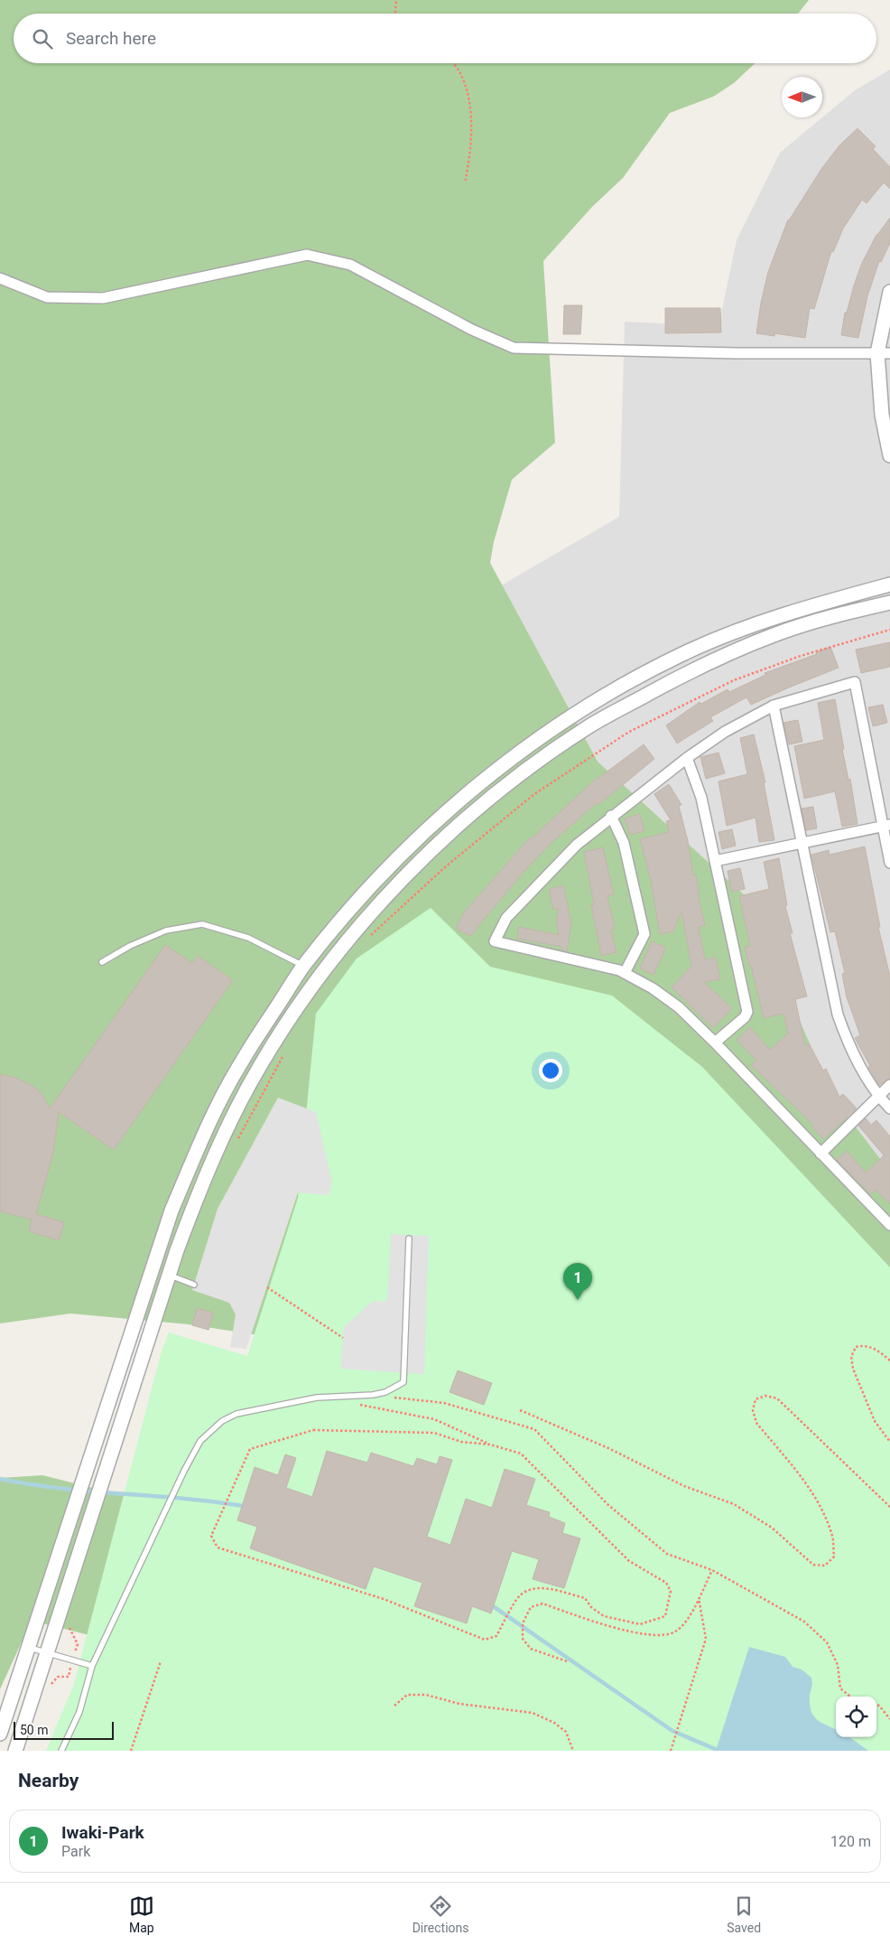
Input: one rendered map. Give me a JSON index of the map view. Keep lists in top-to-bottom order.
{
  "scale_bar": "50 m",
  "north": "left",
  "page": {
    "search": "Search here",
    "pins": "1",
    "scale": "50 m",
    "heading": "Nearby",
    "list": [
      {
        "mark": "1",
        "name": "Iwaki-Park",
        "note": "Park",
        "value": "120 m"
      }
    ],
    "nav": ["Map", "Directions", "Saved"]
  }
}
